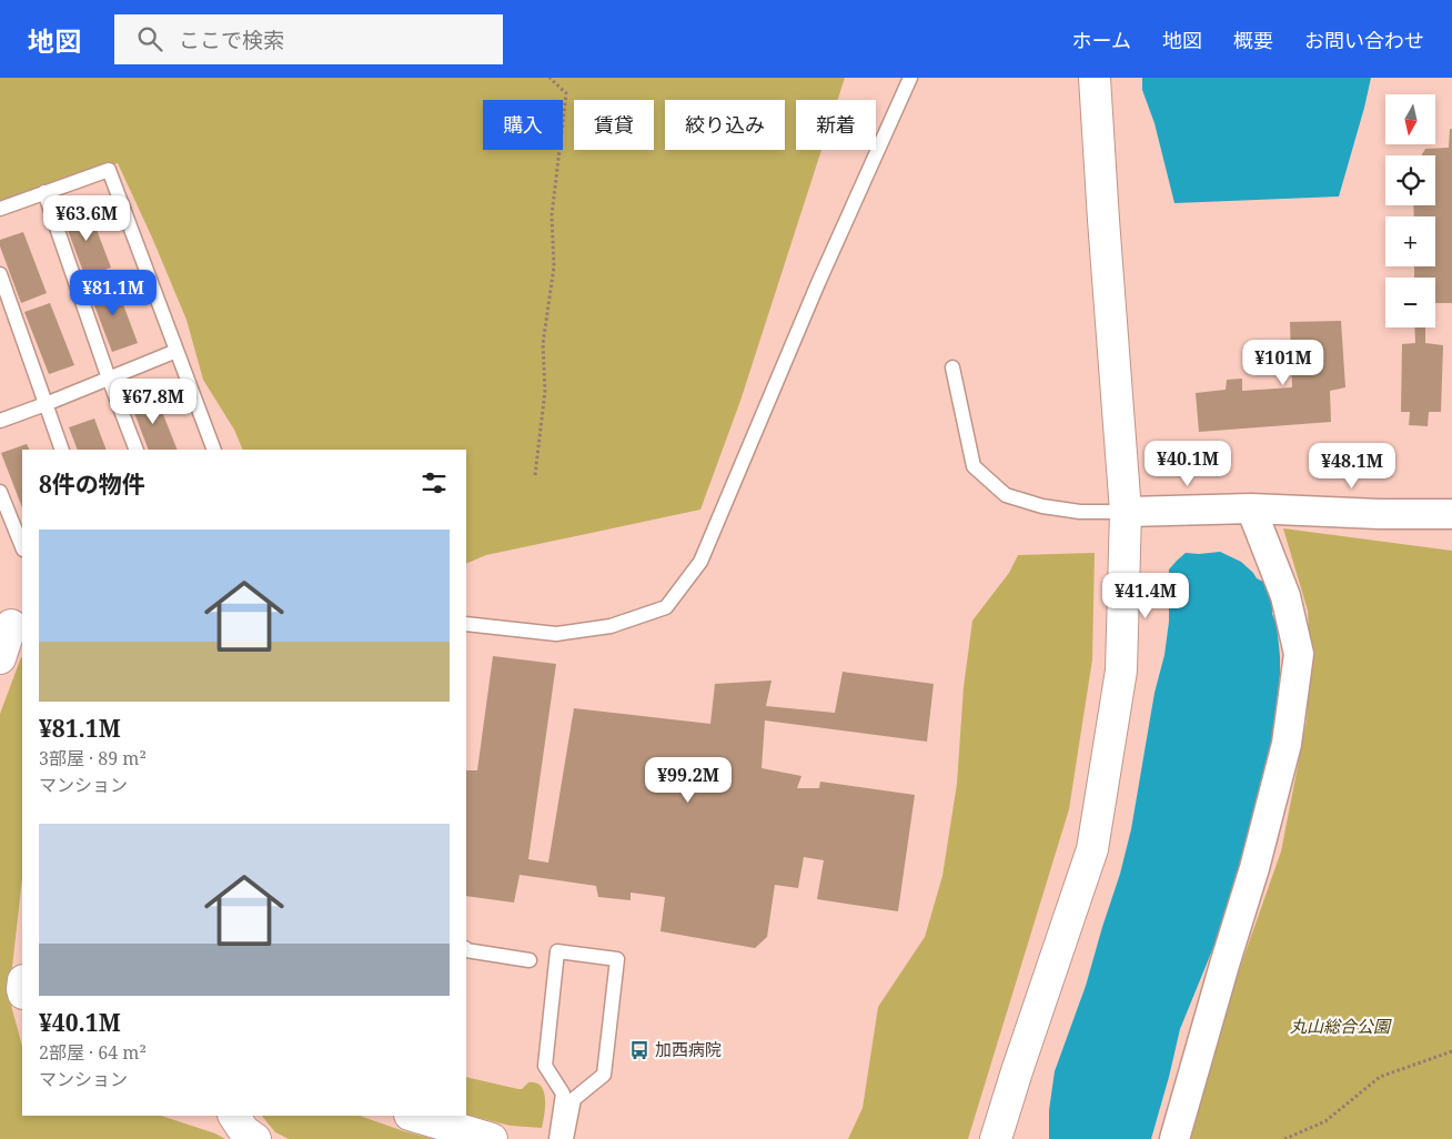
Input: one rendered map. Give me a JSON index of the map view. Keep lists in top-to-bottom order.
{
  "parks": ["丸山総合公園"],
  "places": {
    "bus stop": ["加西病院"]
  },
  "north": "bottom",
  "page": {
    "header": "地図",
    "search": "ここで検索",
    "nav": [
      "ホーム",
      "地図",
      "概要",
      "お問い合わせ"
    ],
    "map_buttons": ["+", "−"],
    "chip": [
      "購入",
      "賃貸",
      "絞り込み",
      "新着"
    ],
    "price": [
      "¥63.6M",
      "¥81.1M",
      "¥101M",
      "¥67.8M",
      "¥40.1M",
      "¥48.1M",
      "¥41.4M",
      "¥99.2M"
    ],
    "heading": "8件の物件",
    "list": [
      {
        "name": "¥81.1M",
        "note": "3部屋 · 89 m² · マンション"
      },
      {
        "name": "¥40.1M",
        "note": "2部屋 · 64 m² · マンション"
      }
    ]
  }
}
